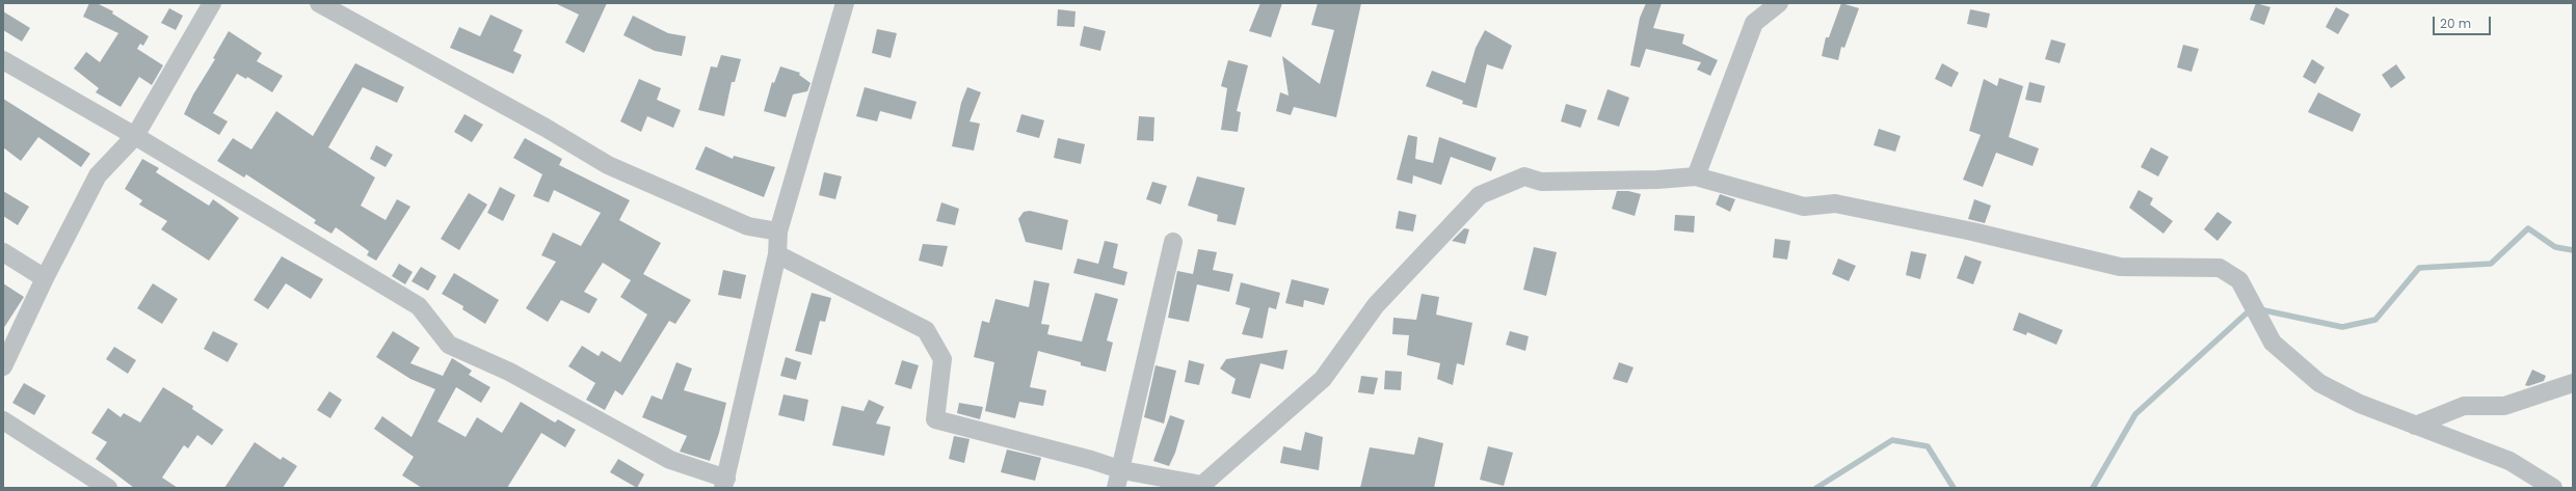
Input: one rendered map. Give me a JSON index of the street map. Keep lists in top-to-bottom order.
{
  "scale_bar": "20 m"
}
